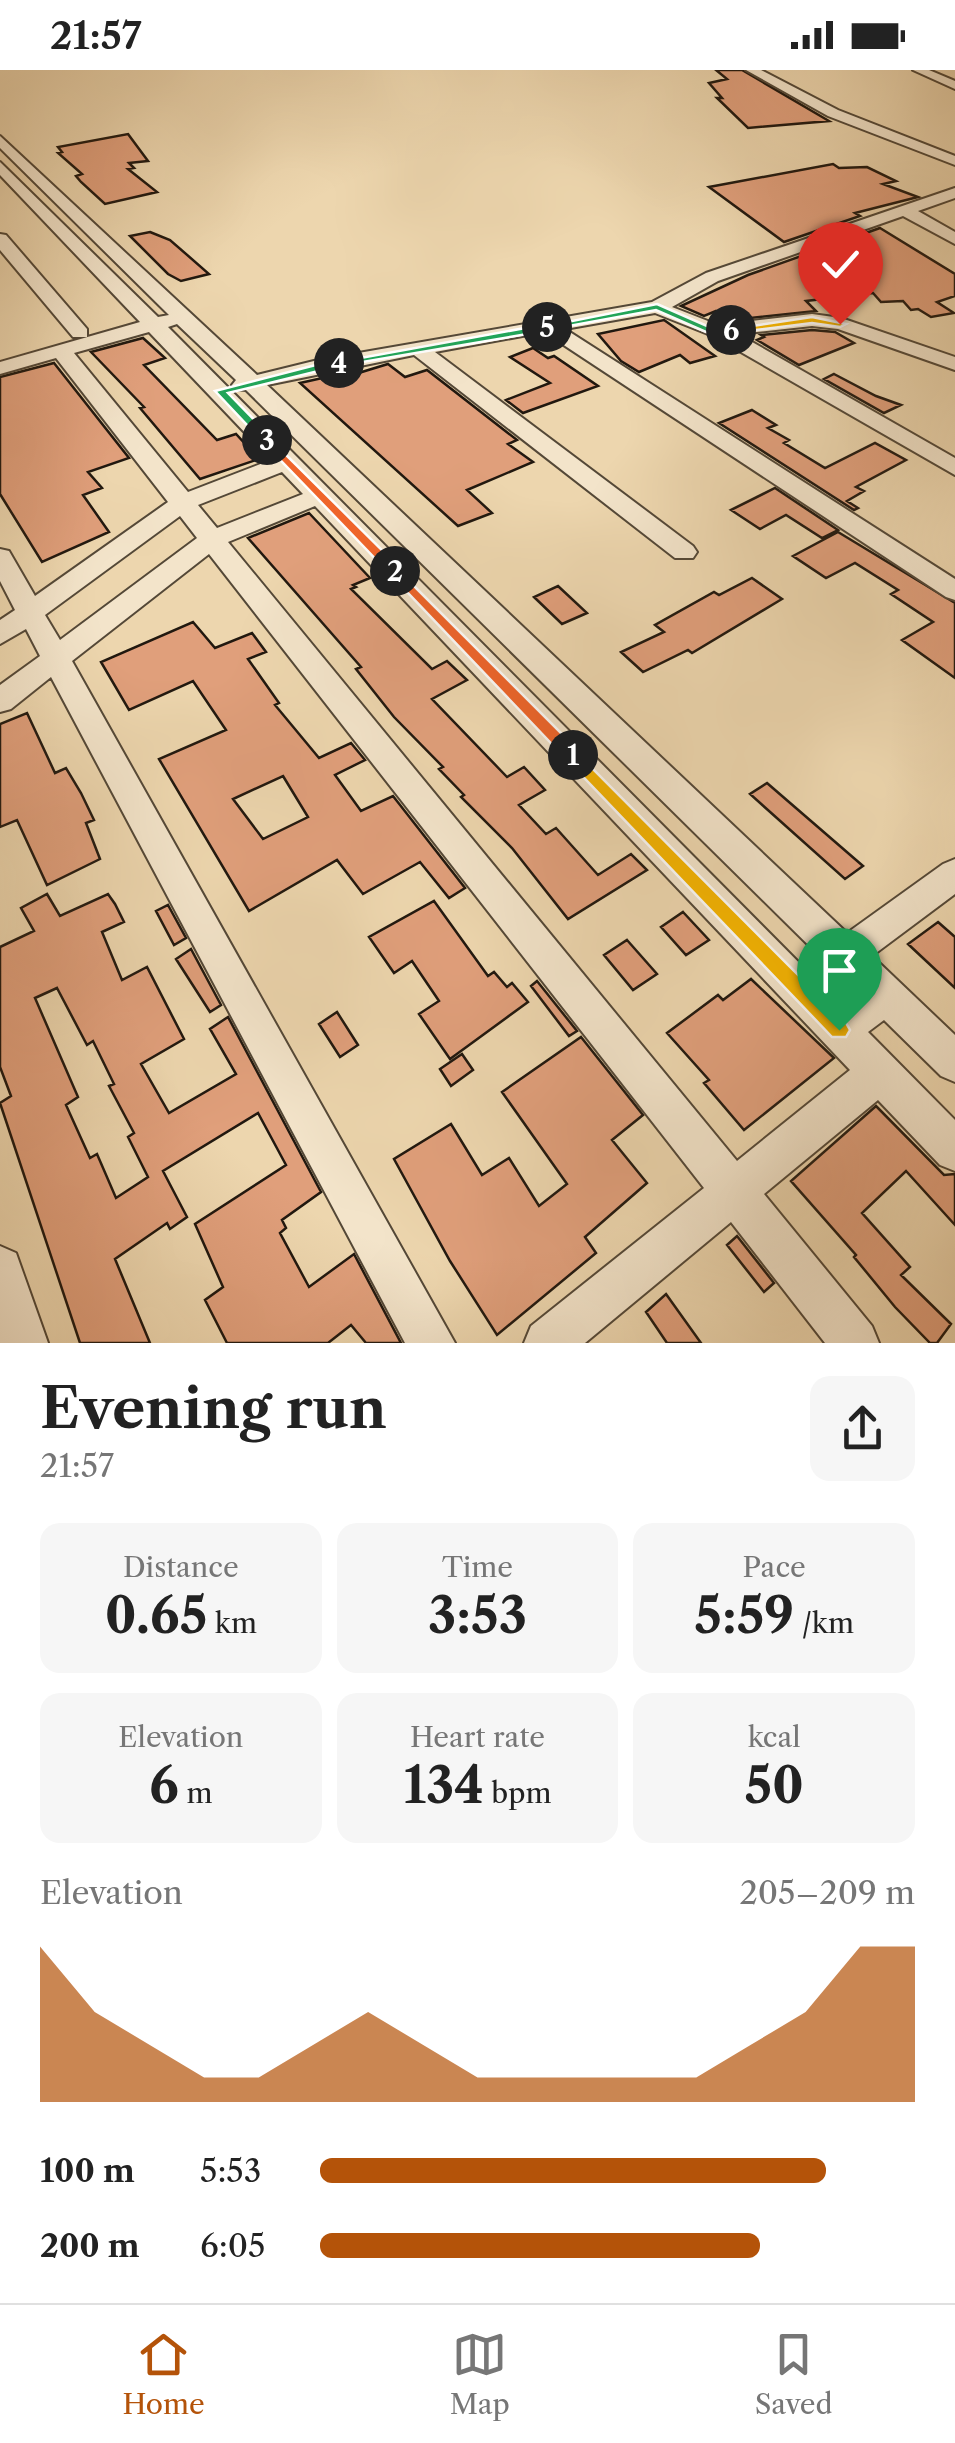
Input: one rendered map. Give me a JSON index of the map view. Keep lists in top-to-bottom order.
{
  "page": {
    "status": "21:57",
    "pins": [
      "5",
      "6",
      "4",
      "3",
      "2",
      "1"
    ],
    "heading": ["Evening run", "21:57"],
    "stats": [
      ["Distance", "0.65 km"],
      ["Time", "3:53"],
      ["Pace", "5:59 /km"],
      ["Elevation", "6 m"],
      ["Heart rate", "134 bpm"],
      ["kcal", "50"]
    ],
    "chart": ["Elevation", "205–209 m"],
    "list": [
      {
        "name": "100 m",
        "note": "5:53"
      },
      {
        "name": "200 m",
        "note": "6:05"
      }
    ],
    "tabs": ["Home", "Map", "Saved"]
  }
}
